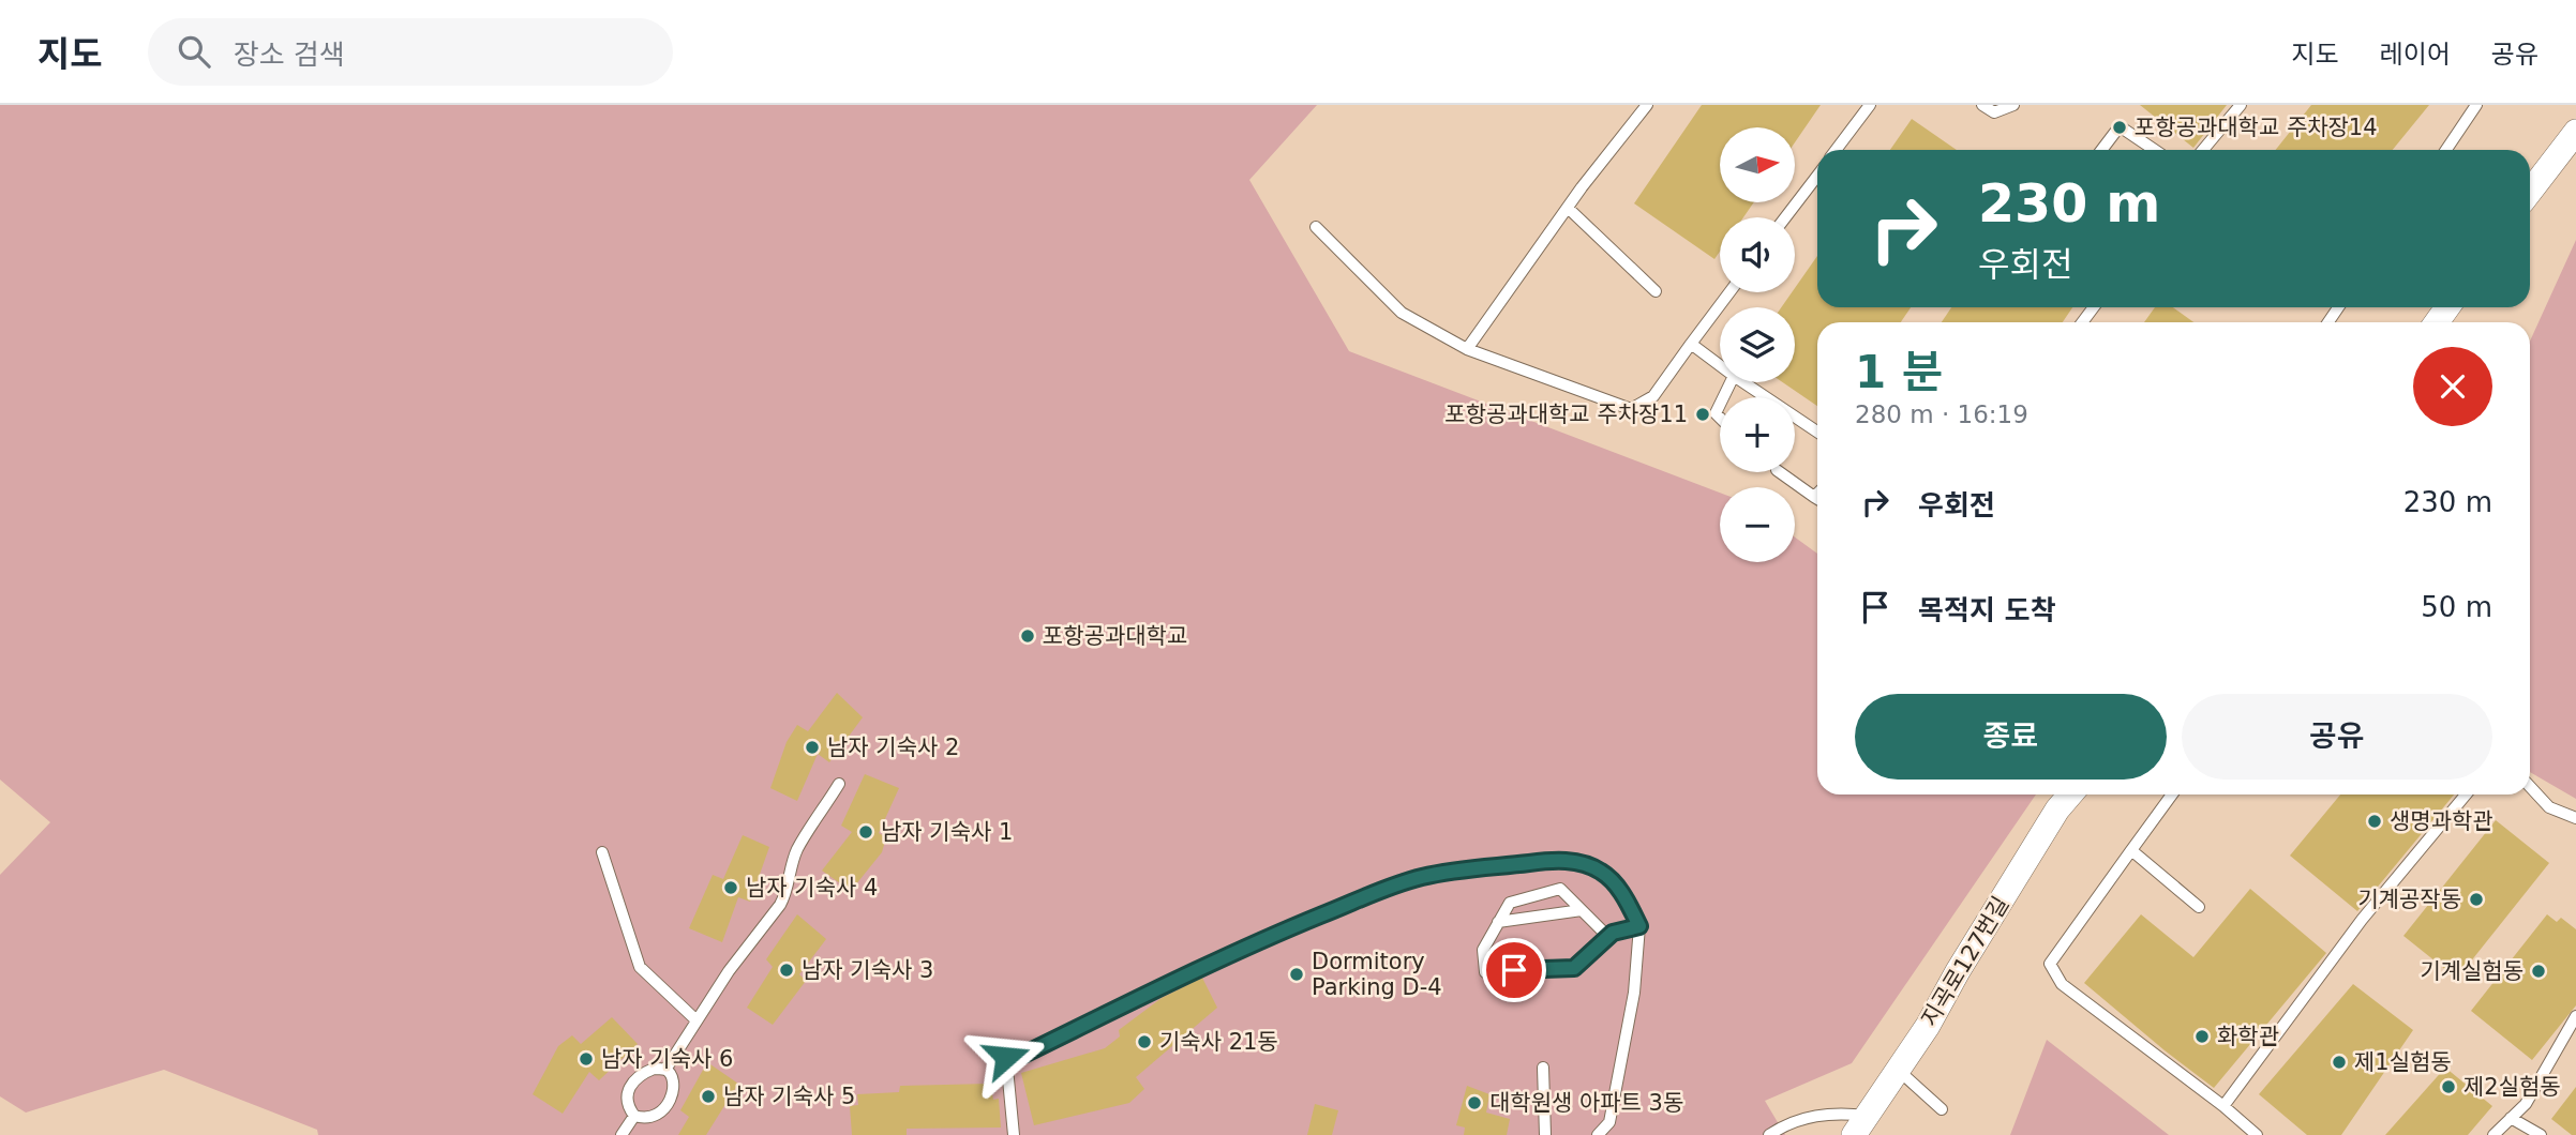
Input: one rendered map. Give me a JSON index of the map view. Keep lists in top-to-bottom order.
{
  "streets": {
    "street": ["지곡로127번길"]
  },
  "places": [
    "포항공과대학교 주차장14",
    "포항공과대학교 주차장11",
    "포항공과대학교",
    "남자 기숙사 2",
    "생명과학관",
    "남자 기숙사 1",
    "남자 기숙사 4",
    "기계공작동",
    "남자 기숙사 3",
    "기계실험동",
    "Dormitory Parking D-4",
    "화학관",
    "기숙사 21동",
    "남자 기숙사 6",
    "제1실험동",
    "제2실험동",
    "남자 기숙사 5",
    "대학원생 아파트 3동"
  ],
  "north": "right",
  "page": {
    "header": "지도",
    "search": "장소 검색",
    "nav": ["지도", "레이어", "공유"],
    "map_buttons": ["+", "−"],
    "turn": ["230 m", "우회전"],
    "heading": ["1 분", "280 m · 16:19"],
    "list": [
      {
        "name": "우회전",
        "value": "230 m"
      },
      {
        "name": "목적지 도착",
        "value": "50 m"
      }
    ],
    "buttons": ["종료", "공유"]
  }
}
